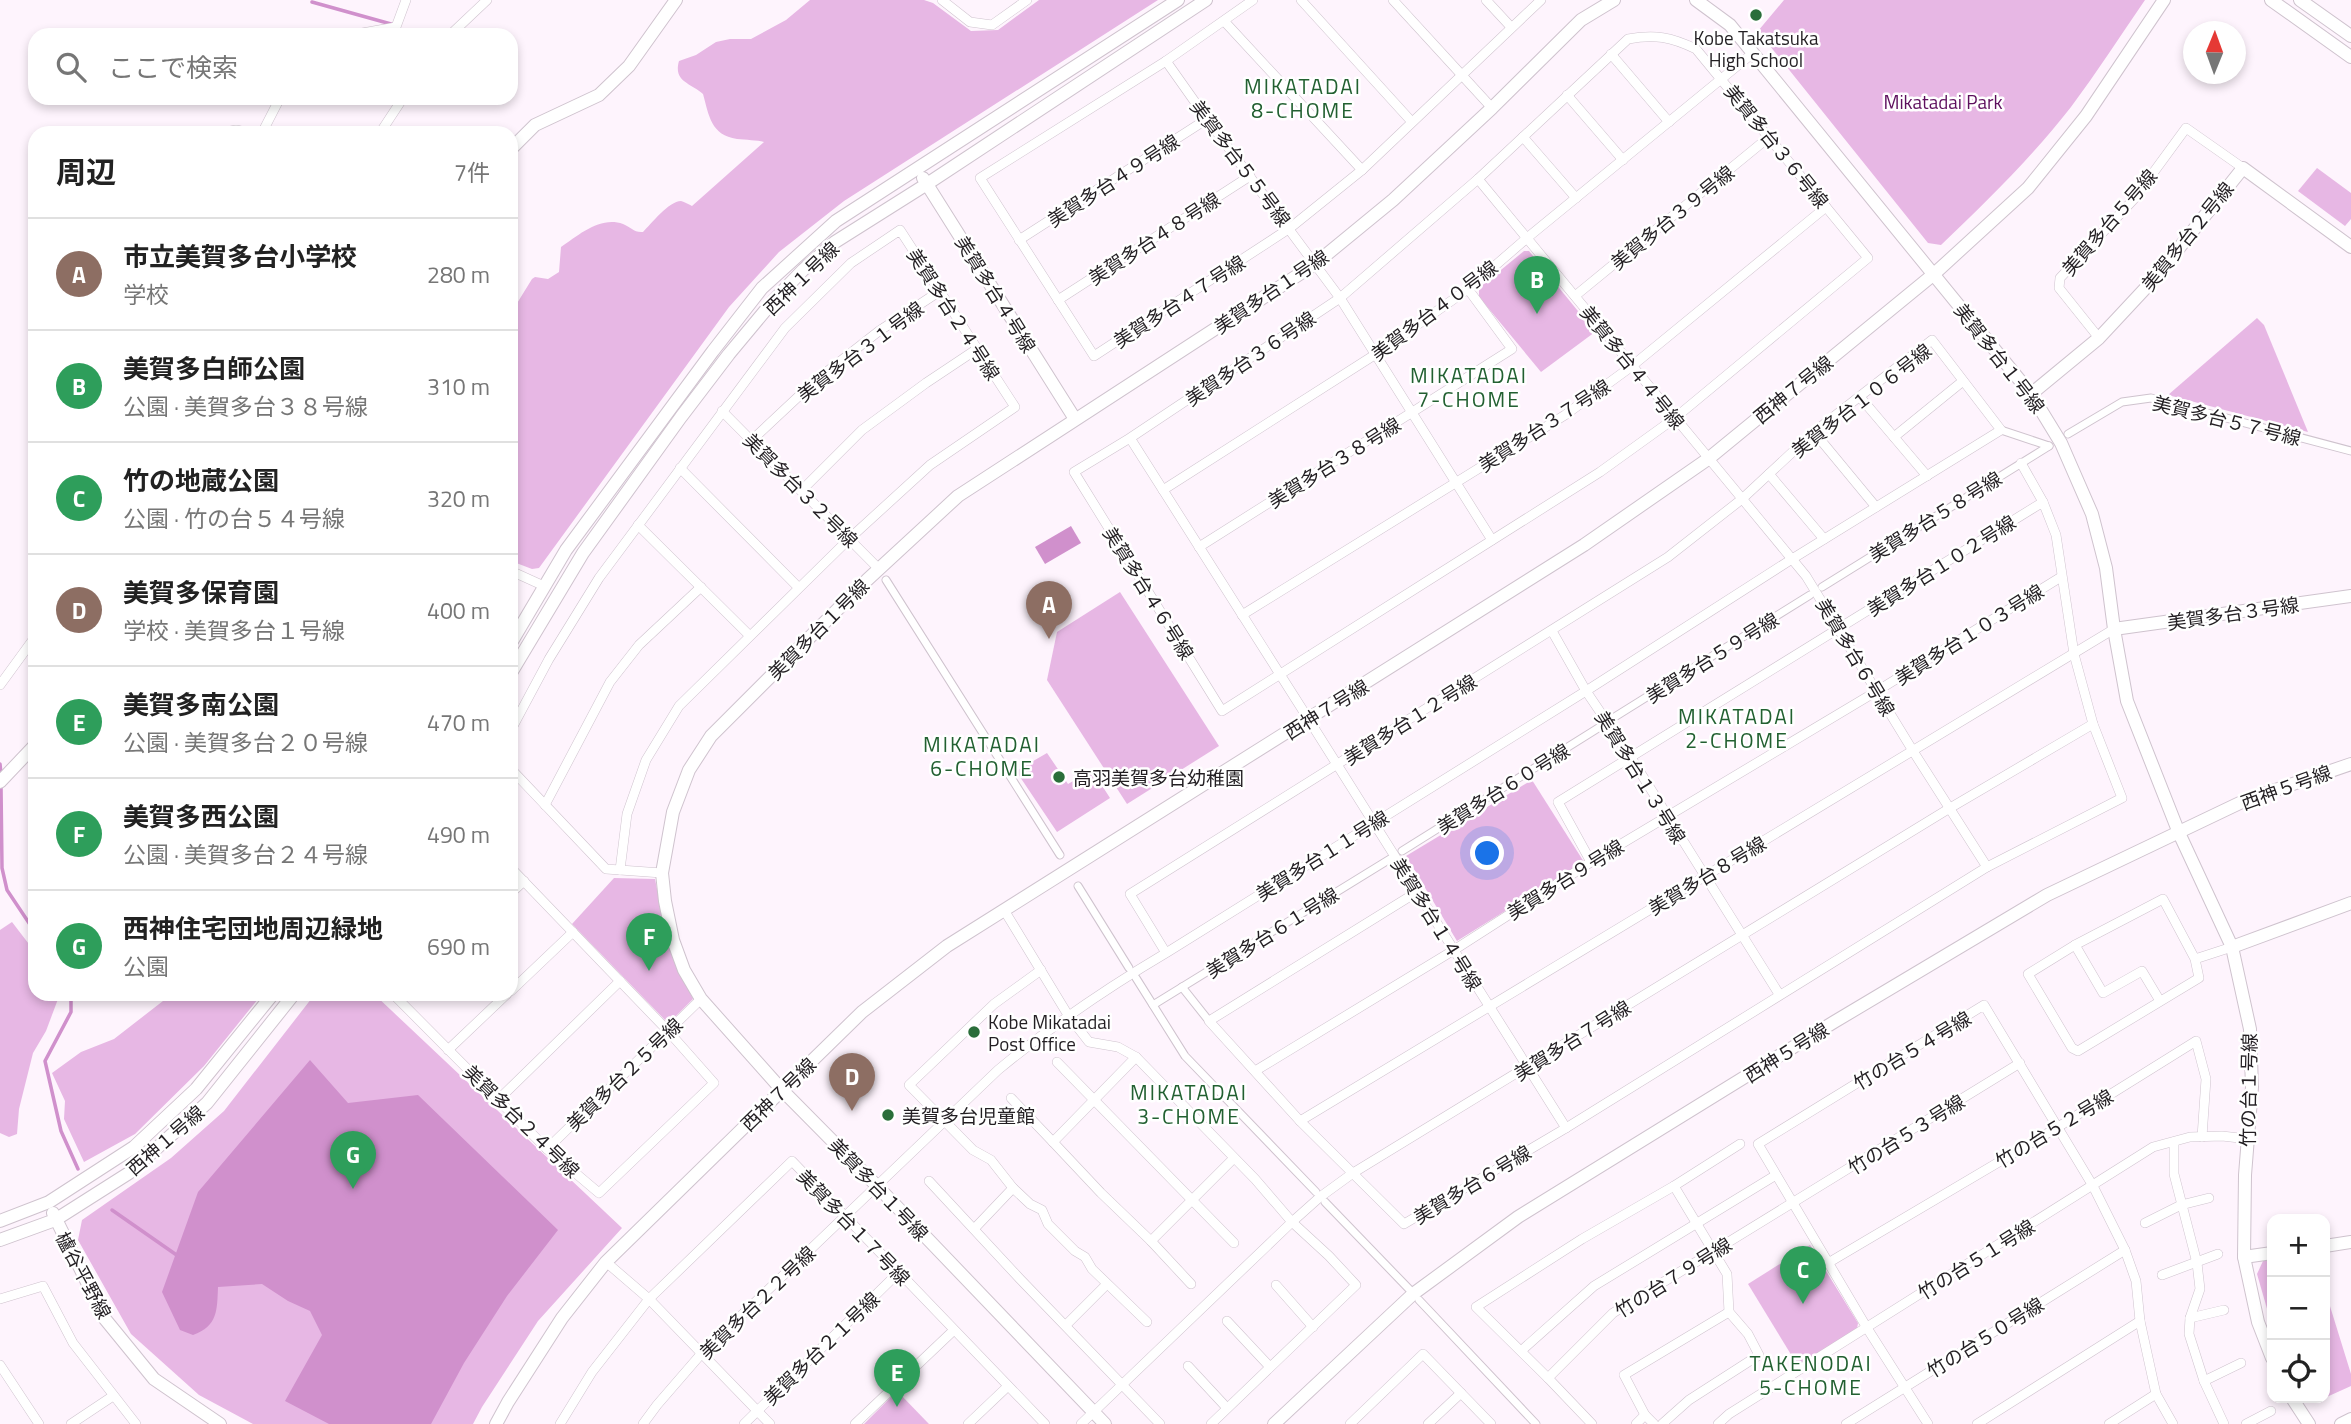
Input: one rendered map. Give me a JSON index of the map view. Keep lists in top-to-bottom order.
{
  "streets": {
    "street": [
      "美賀多台３６号線",
      "美賀多台５５号線",
      "美賀多台４９号線",
      "美賀多台３９号線",
      "美賀多台５号線",
      "美賀多台２号線",
      "美賀多台４８号線",
      "西神１号線",
      "美賀多台１号線",
      "美賀多台４号線",
      "美賀多台４７号線",
      "美賀多台４０号線",
      "美賀多台２４号線",
      "美賀多台３１号線",
      "美賀多台４４号線",
      "西神７号線",
      "美賀多台１０６号線",
      "美賀多台５７号線",
      "美賀多台３７号線",
      "美賀多台３８号線",
      "美賀多台３２号線",
      "美賀多台５８号線",
      "美賀多台１０２号線",
      "美賀多台４６号線",
      "美賀多台３号線",
      "美賀多台１０３号線",
      "美賀多台５９号線",
      "美賀多台６号線",
      "美賀多台１２号線",
      "美賀多台１３号線",
      "西神５号線",
      "美賀多台６０号線",
      "美賀多台１１号線",
      "美賀多台８号線",
      "美賀多台９号線",
      "美賀多台１４号線",
      "美賀多台６１号線",
      "美賀多台７号線",
      "竹の台５４号線",
      "美賀多台２５号線",
      "竹の台１号線",
      "竹の台５２号線",
      "竹の台５３号線",
      "美賀多台１７号線",
      "竹の台５１号線",
      "櫨谷平野線",
      "竹の台７９号線",
      "美賀多台２２号線",
      "竹の台５０号線",
      "美賀多台２１号線"
    ]
  },
  "crossings": [
    ["美賀多台３６号線", "美賀多台５５号線"],
    ["美賀多台３６号線", "美賀多台３９号線"],
    ["美賀多台３６号線", "美賀多台４０号線"],
    ["美賀多台３６号線", "美賀多台４４号線"],
    ["美賀多台３６号線", "美賀多台３７号線"],
    ["美賀多台３６号線", "美賀多台４６号線"],
    ["美賀多台５５号線", "美賀多台４９号線"],
    ["美賀多台５５号線", "美賀多台４８号線"],
    ["美賀多台５５号線", "美賀多台１号線"],
    ["美賀多台５５号線", "美賀多台４７号線"],
    ["美賀多台５５号線", "美賀多台４０号線"],
    ["美賀多台５５号線", "美賀多台３７号線"],
    ["美賀多台５５号線", "美賀多台３８号線"],
    ["美賀多台４９号線", "美賀多台４７号線"],
    ["美賀多台３９号線", "美賀多台４４号線"],
    ["美賀多台５号線", "美賀多台２号線"],
    ["美賀多台２号線", "美賀多台１号線"],
    ["美賀多台４８号線", "美賀多台４７号線"],
    ["西神１号線", "美賀多台４号線"],
    ["西神１号線", "櫨谷平野線"],
    ["美賀多台１号線", "美賀多台４号線"],
    ["美賀多台１号線", "美賀多台４０号線"],
    ["美賀多台１号線", "西神７号線"],
    ["美賀多台１号線", "美賀多台３２号線"],
    ["美賀多台１号線", "美賀多台３号線"],
    ["美賀多台１号線", "西神５号線"],
    ["美賀多台１号線", "美賀多台１１号線"],
    ["美賀多台１号線", "美賀多台８号線"],
    ["美賀多台１号線", "美賀多台７号線"],
    ["美賀多台１号線", "美賀多台２５号線"],
    ["美賀多台１号線", "竹の台１号線"],
    ["美賀多台１号線", "美賀多台２２号線"],
    ["美賀多台４０号線", "美賀多台４４号線"],
    ["美賀多台４０号線", "美賀多台３８号線"],
    ["美賀多台２４号線", "美賀多台３１号線"],
    ["美賀多台２４号線", "美賀多台３２号線"],
    ["美賀多台２４号線", "美賀多台２５号線"],
    ["美賀多台３１号線", "美賀多台３２号線"],
    ["美賀多台４４号線", "西神７号線"],
    ["美賀多台４４号線", "美賀多台３７号線"],
    ["美賀多台４４号線", "美賀多台６号線"],
    ["西神７号線", "美賀多台６号線"],
    ["西神７号線", "美賀多台１４号線"],
    ["美賀多台１０６号線", "美賀多台５８号線"],
    ["美賀多台１０６号線", "美賀多台６号線"],
    ["美賀多台１０６号線", "美賀多台１２号線"],
    ["美賀多台１０２号線", "美賀多台６号線"],
    ["美賀多台１０２号線", "美賀多台１３号線"],
    ["美賀多台１０２号線", "美賀多台９号線"],
    ["美賀多台３号線", "美賀多台８号線"],
    ["美賀多台１０３号線", "美賀多台６号線"],
    ["美賀多台１０３号線", "美賀多台９号線"],
    ["美賀多台６号線", "美賀多台１２号線"],
    ["美賀多台６号線", "美賀多台１３号線"],
    ["美賀多台６号線", "美賀多台１１号線"],
    ["美賀多台６号線", "美賀多台８号線"],
    ["美賀多台６号線", "美賀多台９号線"],
    ["美賀多台６号線", "美賀多台１４号線"],
    ["美賀多台６号線", "美賀多台７号線"],
    ["美賀多台１２号線", "美賀多台１３号線"],
    ["美賀多台１２号線", "美賀多台１１号線"],
    ["美賀多台１２号線", "美賀多台１４号線"],
    ["美賀多台１３号線", "美賀多台１１号線"],
    ["美賀多台１３号線", "美賀多台８号線"],
    ["美賀多台１３号線", "美賀多台９号線"],
    ["美賀多台１３号線", "美賀多台７号線"],
    ["西神５号線", "竹の台１号線"],
    ["美賀多台１１号線", "美賀多台１４号線"],
    ["美賀多台１１号線", "美賀多台２２号線"],
    ["美賀多台８号線", "美賀多台１４号線"],
    ["美賀多台９号線", "美賀多台１４号線"],
    ["美賀多台１４号線", "美賀多台７号線"],
    ["竹の台５４号線", "竹の台５２号線"],
    ["竹の台５４号線", "竹の台５３号線"],
    ["竹の台５４号線", "竹の台５１号線"],
    ["竹の台５４号線", "竹の台７９号線"],
    ["竹の台５４号線", "竹の台５０号線"],
    ["竹の台１号線", "竹の台５１号線"],
    ["竹の台５２号線", "竹の台５１号線"],
    ["竹の台５３号線", "竹の台７９号線"],
    ["美賀多台１７号線", "美賀多台２２号線"],
    ["美賀多台１７号線", "美賀多台２１号線"]
  ],
  "districts": [
    "MIKATADAI 8-CHOME",
    "MIKATADAI 7-CHOME",
    "MIKATADAI 2-CHOME",
    "MIKATADAI 6-CHOME",
    "MIKATADAI 3-CHOME",
    "TAKENODAI 5-CHOME"
  ],
  "parks": ["Mikatadai Park"],
  "places": [
    "Kobe Takatsuka High School",
    "高羽美賀多台幼稚園",
    "Kobe Mikatadai Post Office",
    "美賀多台児童館"
  ],
  "north": "top",
  "page": {
    "search": "ここで検索",
    "heading": ["周辺", "7件"],
    "list": [
      {
        "mark": "A",
        "name": "市立美賀多台小学校",
        "note": "学校",
        "value": "280 m"
      },
      {
        "mark": "B",
        "name": "美賀多白師公園",
        "note": "公園 · 美賀多台３８号線",
        "value": "310 m"
      },
      {
        "mark": "C",
        "name": "竹の地蔵公園",
        "note": "公園 · 竹の台５４号線",
        "value": "320 m"
      },
      {
        "mark": "D",
        "name": "美賀多保育園",
        "note": "学校 · 美賀多台１号線",
        "value": "400 m"
      },
      {
        "mark": "E",
        "name": "美賀多南公園",
        "note": "公園 · 美賀多台２０号線",
        "value": "470 m"
      },
      {
        "mark": "F",
        "name": "美賀多西公園",
        "note": "公園 · 美賀多台２４号線",
        "value": "490 m"
      },
      {
        "mark": "G",
        "name": "西神住宅団地周辺緑地",
        "note": "公園",
        "value": "690 m"
      }
    ],
    "pins": [
      "B",
      "A",
      "F",
      "D",
      "G",
      "C",
      "E"
    ],
    "map_buttons": ["+", "−"]
  }
}
